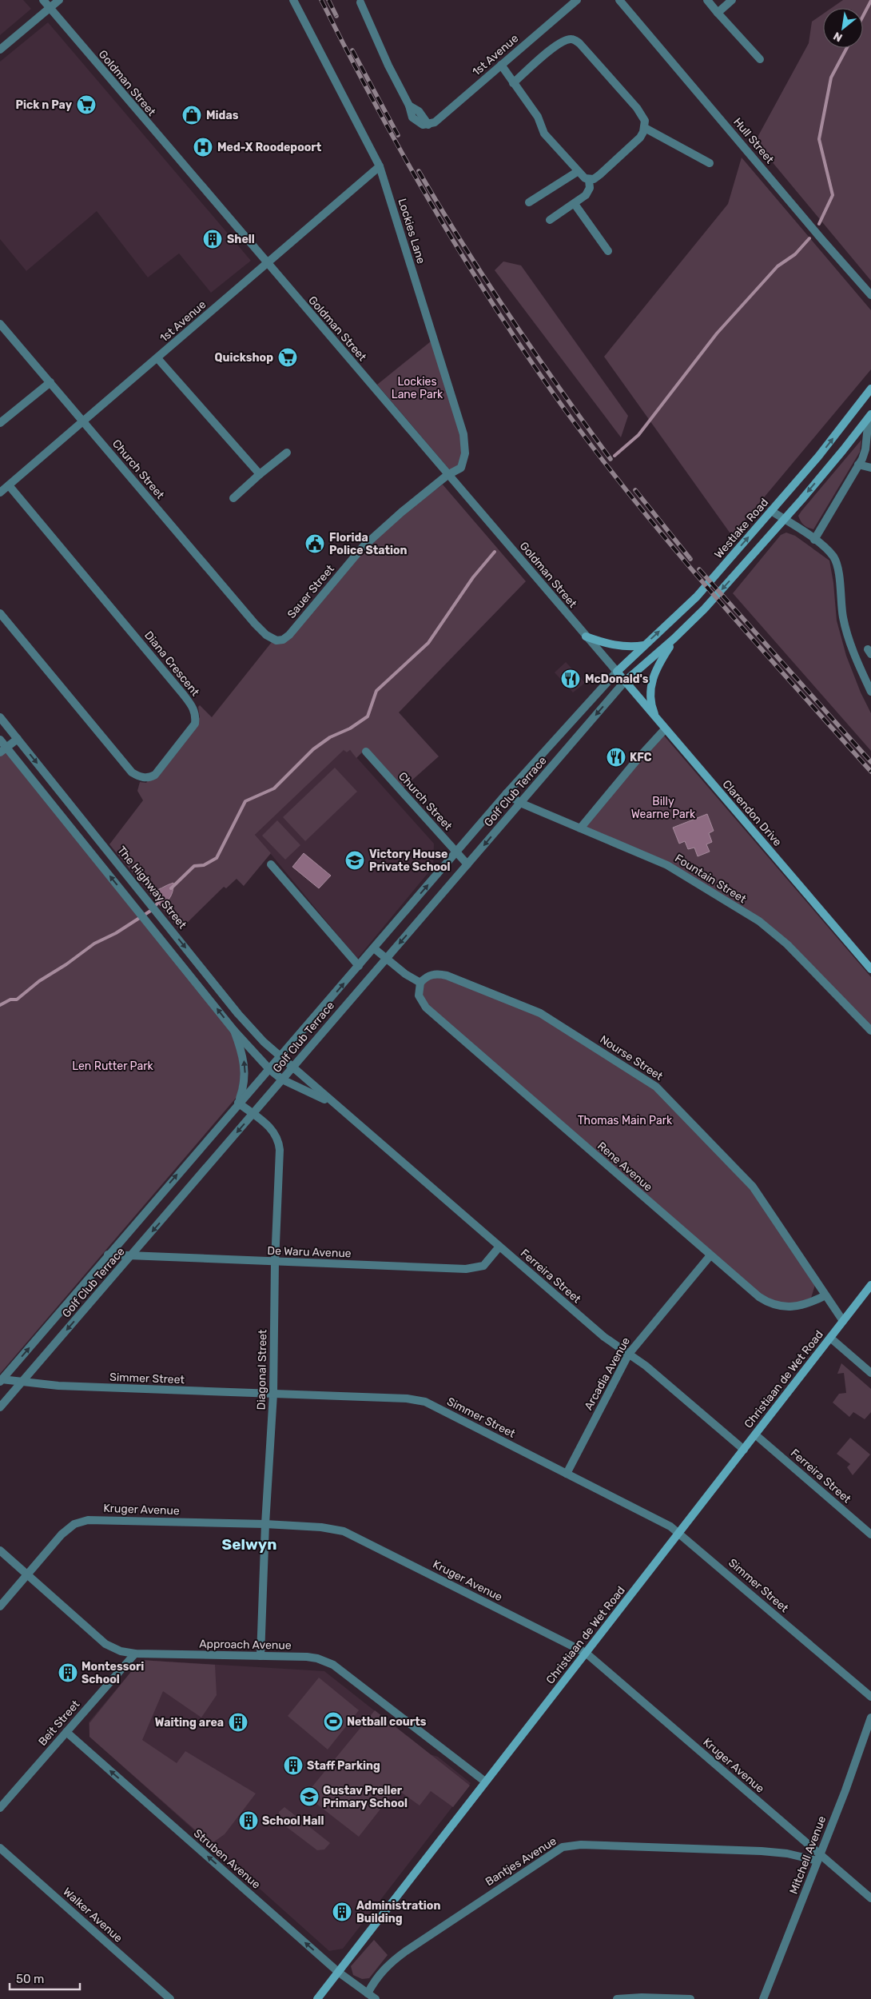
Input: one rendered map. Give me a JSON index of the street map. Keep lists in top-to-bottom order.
{
  "streets": {
    "main road": ["Westlake Road", "Clarendon Drive", "Christiaan de Wet Road"],
    "street": [
      "1st Avenue",
      "Goldman Street",
      "Hull Street",
      "Lockies Lane",
      "Church Street",
      "Sauer Street",
      "Diana Crescent",
      "Golf Club Terrace",
      "Fountain Street",
      "The Highway Street",
      "Nourse Street",
      "Rene Avenue",
      "De Waru Avenue",
      "Ferreira Street",
      "Diagonal Street",
      "Arcadia Avenue",
      "Simmer Street",
      "Kruger Avenue",
      "Approach Avenue",
      "Beit Street",
      "Mitchell Avenue",
      "Struben Avenue",
      "Bantjes Avenue",
      "Walker Avenue"
    ]
  },
  "crossings": [
    ["1st Avenue", "Goldman Street"],
    ["1st Avenue", "Lockies Lane"],
    ["1st Avenue", "Church Street"],
    ["1st Avenue", "Diana Crescent"],
    ["Goldman Street", "Lockies Lane"],
    ["Goldman Street", "Westlake Road"],
    ["Goldman Street", "Sauer Street"],
    ["Goldman Street", "Golf Club Terrace"],
    ["Goldman Street", "Clarendon Drive"],
    ["Lockies Lane", "Sauer Street"],
    ["Church Street", "Sauer Street"],
    ["Church Street", "Golf Club Terrace"],
    ["Westlake Road", "Golf Club Terrace"],
    ["Westlake Road", "Clarendon Drive"],
    ["Golf Club Terrace", "Clarendon Drive"],
    ["Golf Club Terrace", "Fountain Street"],
    ["Golf Club Terrace", "The Highway Street"],
    ["Golf Club Terrace", "De Waru Avenue"],
    ["Golf Club Terrace", "Ferreira Street"],
    ["Golf Club Terrace", "Diagonal Street"],
    ["Golf Club Terrace", "Simmer Street"],
    ["The Highway Street", "Ferreira Street"],
    ["Nourse Street", "Rene Avenue"],
    ["Nourse Street", "Christiaan de Wet Road"],
    ["Rene Avenue", "Arcadia Avenue"],
    ["De Waru Avenue", "Ferreira Street"],
    ["De Waru Avenue", "Diagonal Street"],
    ["Ferreira Street", "Arcadia Avenue"],
    ["Ferreira Street", "Christiaan de Wet Road"],
    ["Diagonal Street", "Simmer Street"],
    ["Diagonal Street", "Kruger Avenue"],
    ["Diagonal Street", "Approach Avenue"],
    ["Arcadia Avenue", "Simmer Street"],
    ["Simmer Street", "Christiaan de Wet Road"],
    ["Christiaan de Wet Road", "Kruger Avenue"],
    ["Christiaan de Wet Road", "Approach Avenue"],
    ["Christiaan de Wet Road", "Struben Avenue"],
    ["Kruger Avenue", "Approach Avenue"],
    ["Kruger Avenue", "Mitchell Avenue"],
    ["Kruger Avenue", "Bantjes Avenue"],
    ["Approach Avenue", "Beit Street"],
    ["Beit Street", "Struben Avenue"],
    ["Mitchell Avenue", "Bantjes Avenue"],
    ["Struben Avenue", "Bantjes Avenue"]
  ],
  "one_way": ["Struben Avenue"],
  "districts": ["Selwyn"],
  "parks": [
    "Lockies Lane Park",
    "Billy Wearne Park",
    "Len Rutter Park",
    "Thomas Main Park"
  ],
  "places": {
    "supermarket": ["Pick n Pay", "Quickshop"],
    "shop": ["Midas"],
    "hospital": ["Med-X Roodepoort"],
    "building": [
      "Shell",
      "Montessori School",
      "Waiting area",
      "Staff Parking",
      "School Hall",
      "Administration Building"
    ],
    "public building": ["Florida Police Station"],
    "restaurant": ["McDonald's", "KFC"],
    "school or university": ["Victory House Private School", "Gustav Preller Primary School"],
    "sports": ["Netball courts"]
  },
  "scale_bar": "50 m",
  "north": "bottom left"
}
